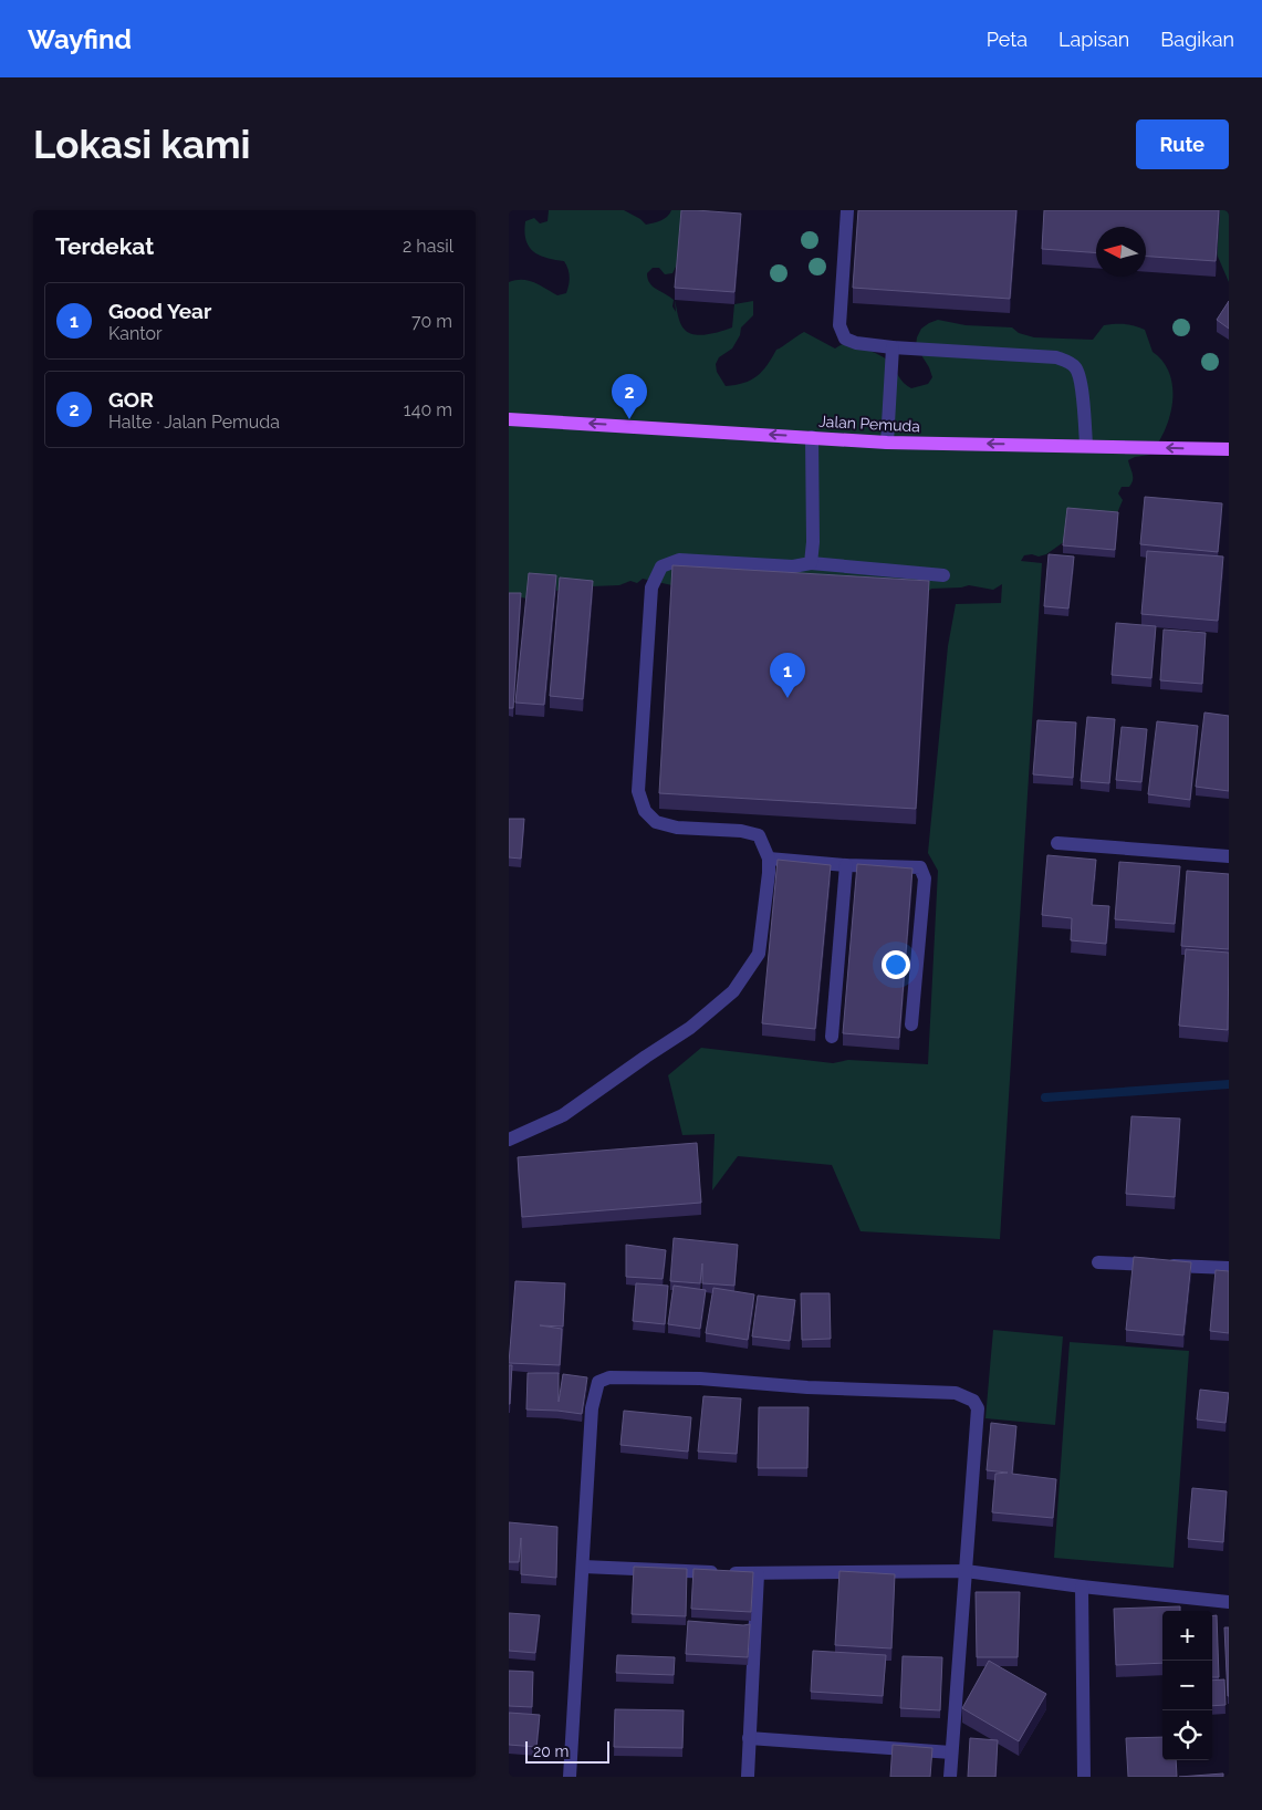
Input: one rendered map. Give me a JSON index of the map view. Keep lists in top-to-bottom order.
{
  "streets": {
    "main road": ["Jalan Pemuda"]
  },
  "one_way": ["Jalan Pemuda"],
  "scale_bar": "20 m",
  "north": "left",
  "page": {
    "header": "Wayfind",
    "nav": ["Peta", "Lapisan", "Bagikan"],
    "buttons": "Rute",
    "title": "Lokasi kami",
    "heading": ["Terdekat", "2 hasil"],
    "list": [
      {
        "mark": "1",
        "name": "Good Year",
        "note": "Kantor",
        "value": "70 m"
      },
      {
        "mark": "2",
        "name": "GOR",
        "note": "Halte · Jalan Pemuda",
        "value": "140 m"
      }
    ],
    "pins": ["2", "1"],
    "map_buttons": ["+", "−"],
    "scale": "20 m"
  }
}
